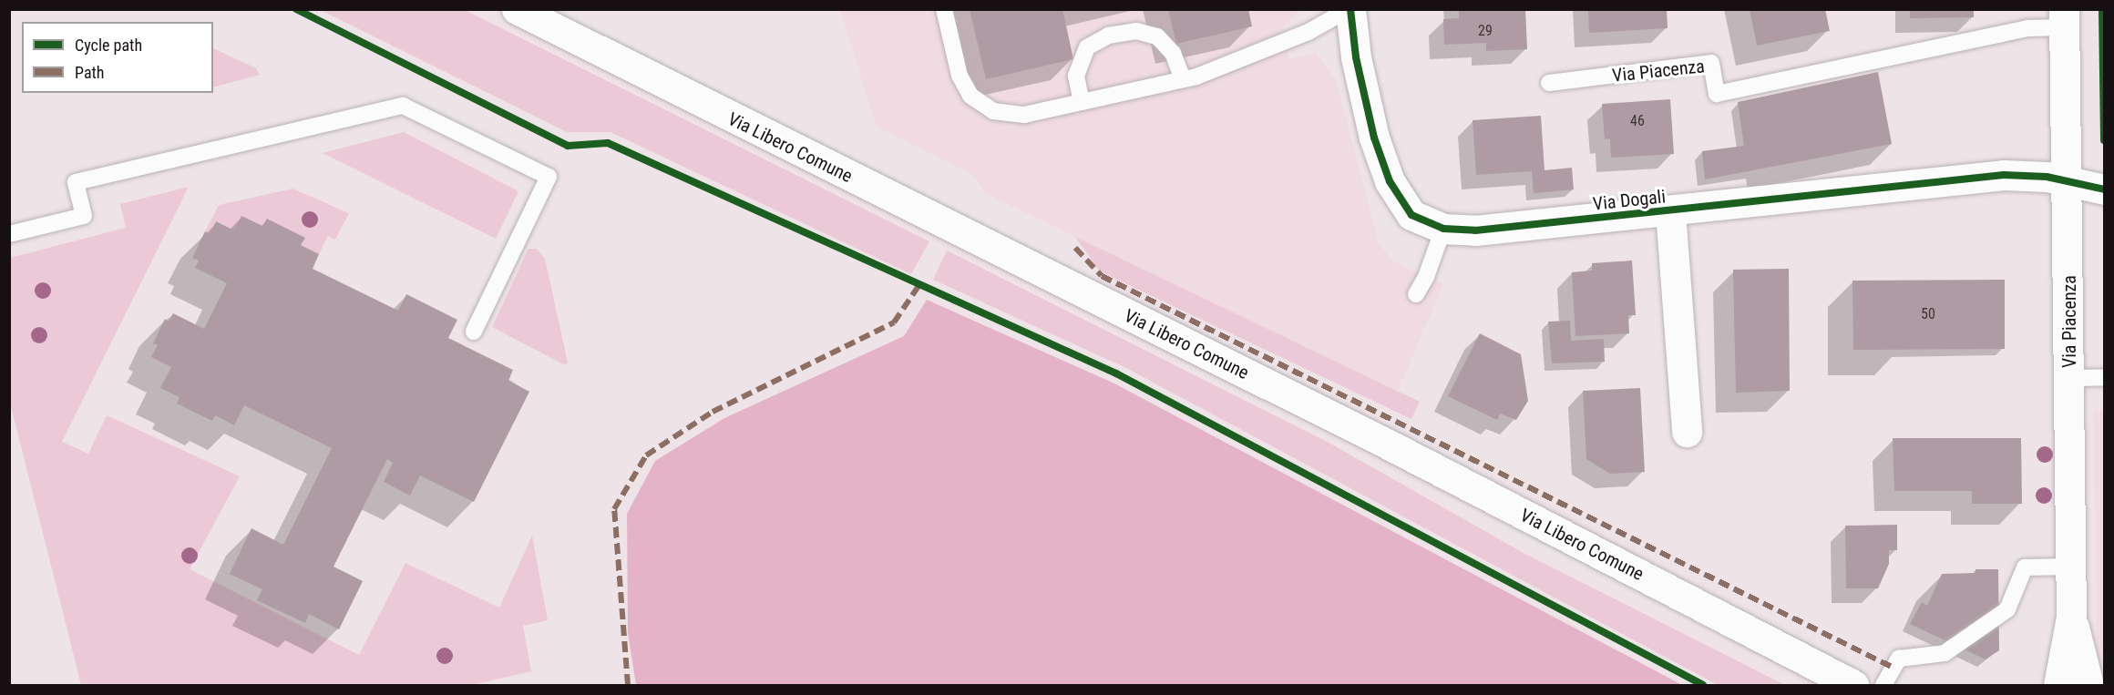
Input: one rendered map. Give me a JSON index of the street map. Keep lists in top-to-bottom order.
{
  "streets": {
    "street": ["Via Piacenza", "Via Libero Comune", "Via Dogali"]
  },
  "crossings": [
    ["Via Piacenza", "Via Dogali"]
  ],
  "house_numbers": ["29", "46", "50"],
  "legend": ["Cycle path", "Path"]
}
